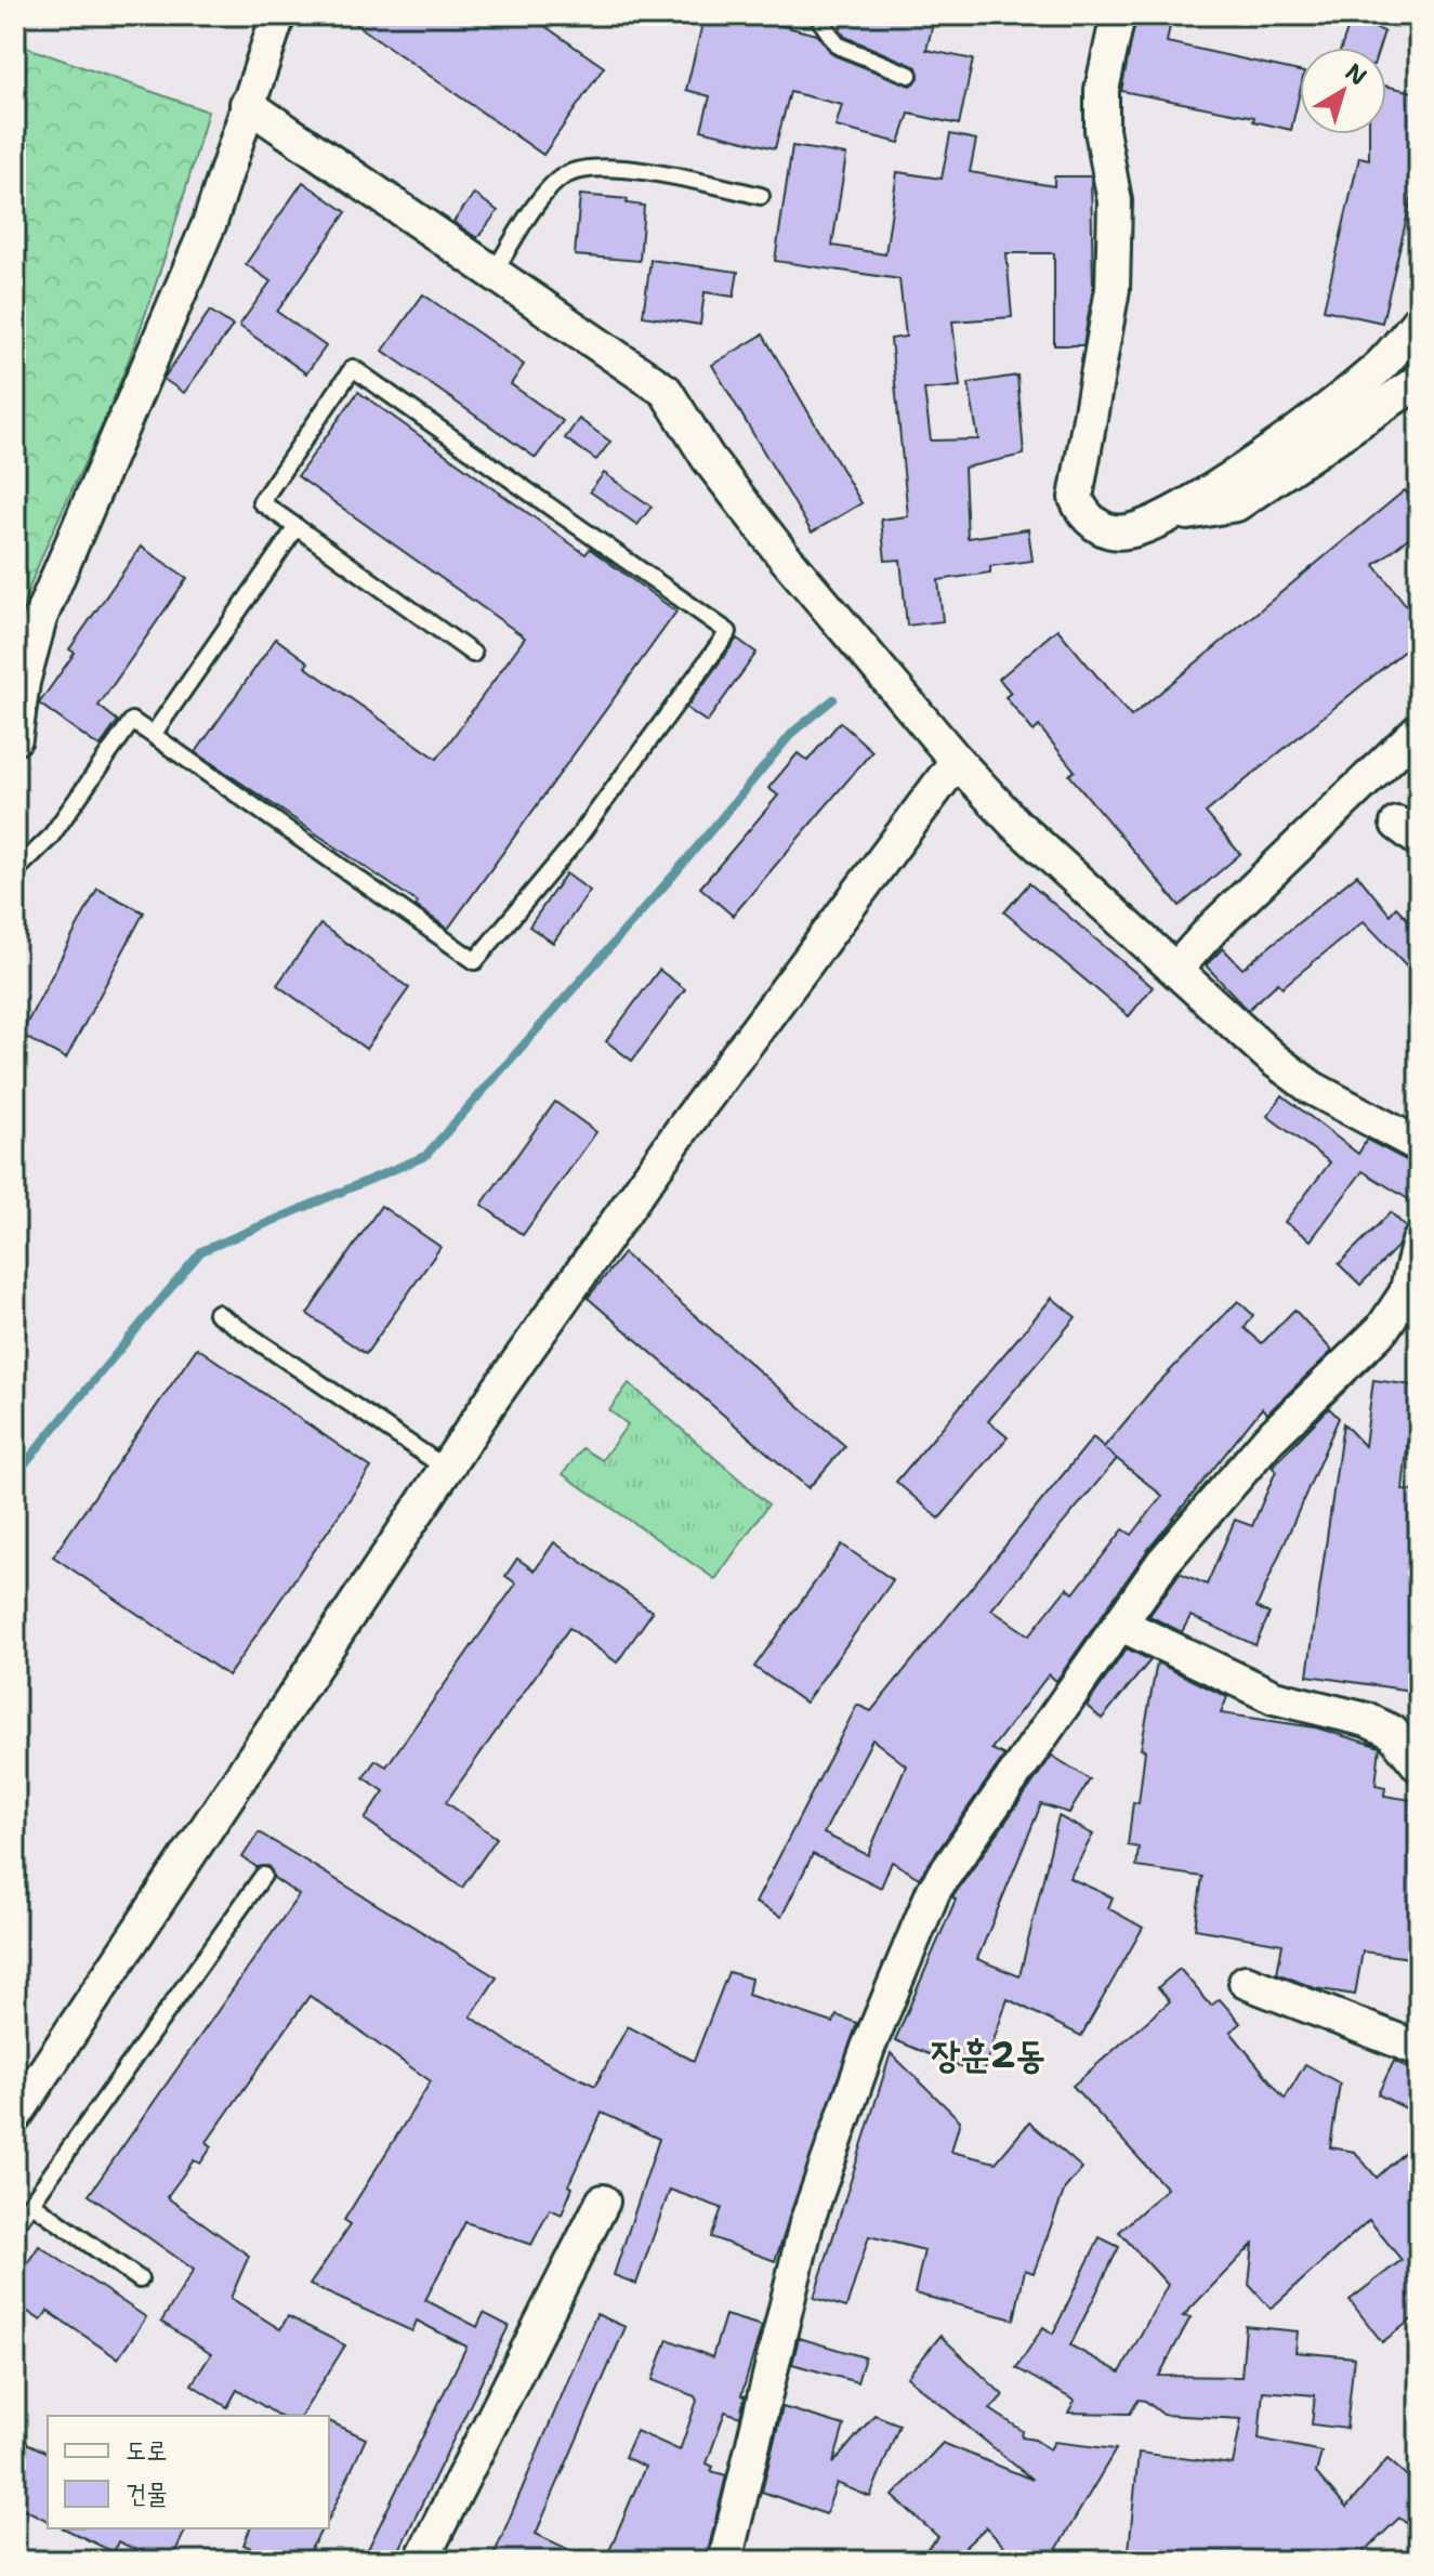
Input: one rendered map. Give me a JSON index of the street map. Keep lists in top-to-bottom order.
{
  "districts": ["장훈2동"],
  "legend": ["도로", "건물"],
  "north": "top right"
}
